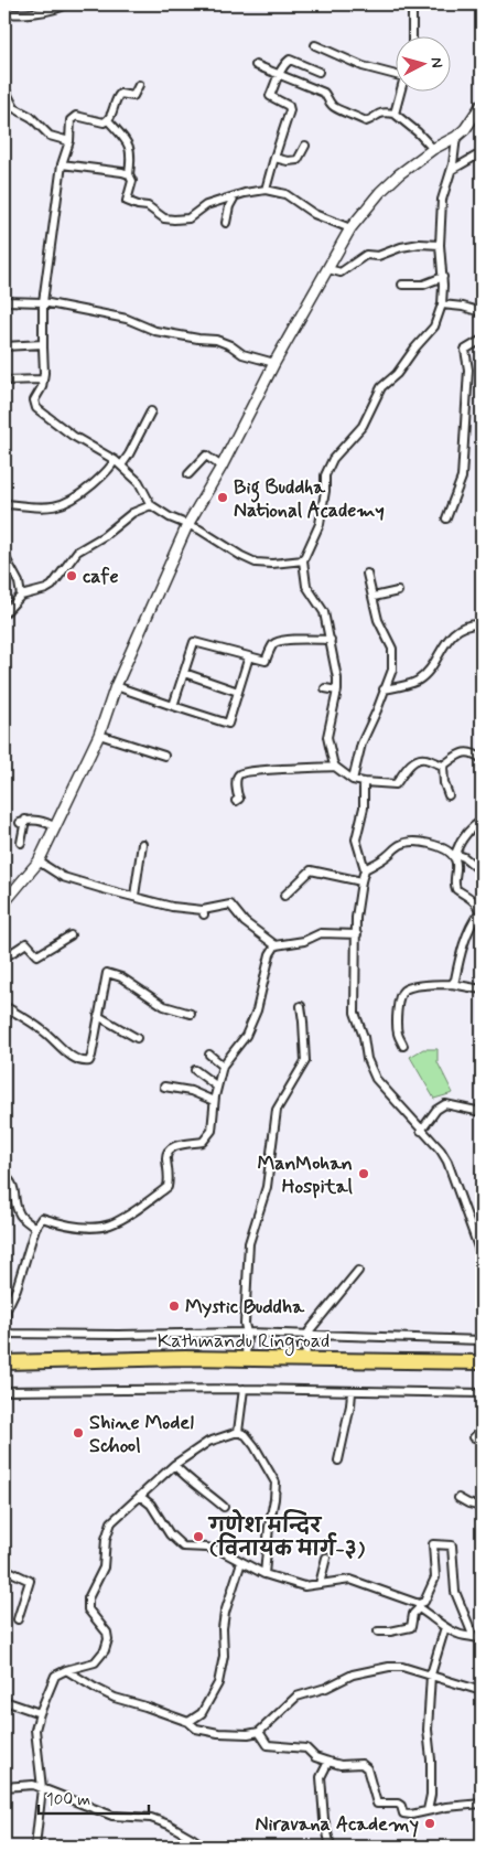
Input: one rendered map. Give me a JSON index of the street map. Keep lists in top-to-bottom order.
{
  "streets": {
    "highway": ["Kathmandu Ringroad"]
  },
  "places": [
    "Big Buddha National Academy",
    "cafe",
    "ManMohan Hospital",
    "Mystic Buddha",
    "Shine Model School",
    "गणेश मन्दिर (विनायक मार्ग-३)",
    "Niravana Academy"
  ],
  "scale_bar": "100 m",
  "north": "right"
}
